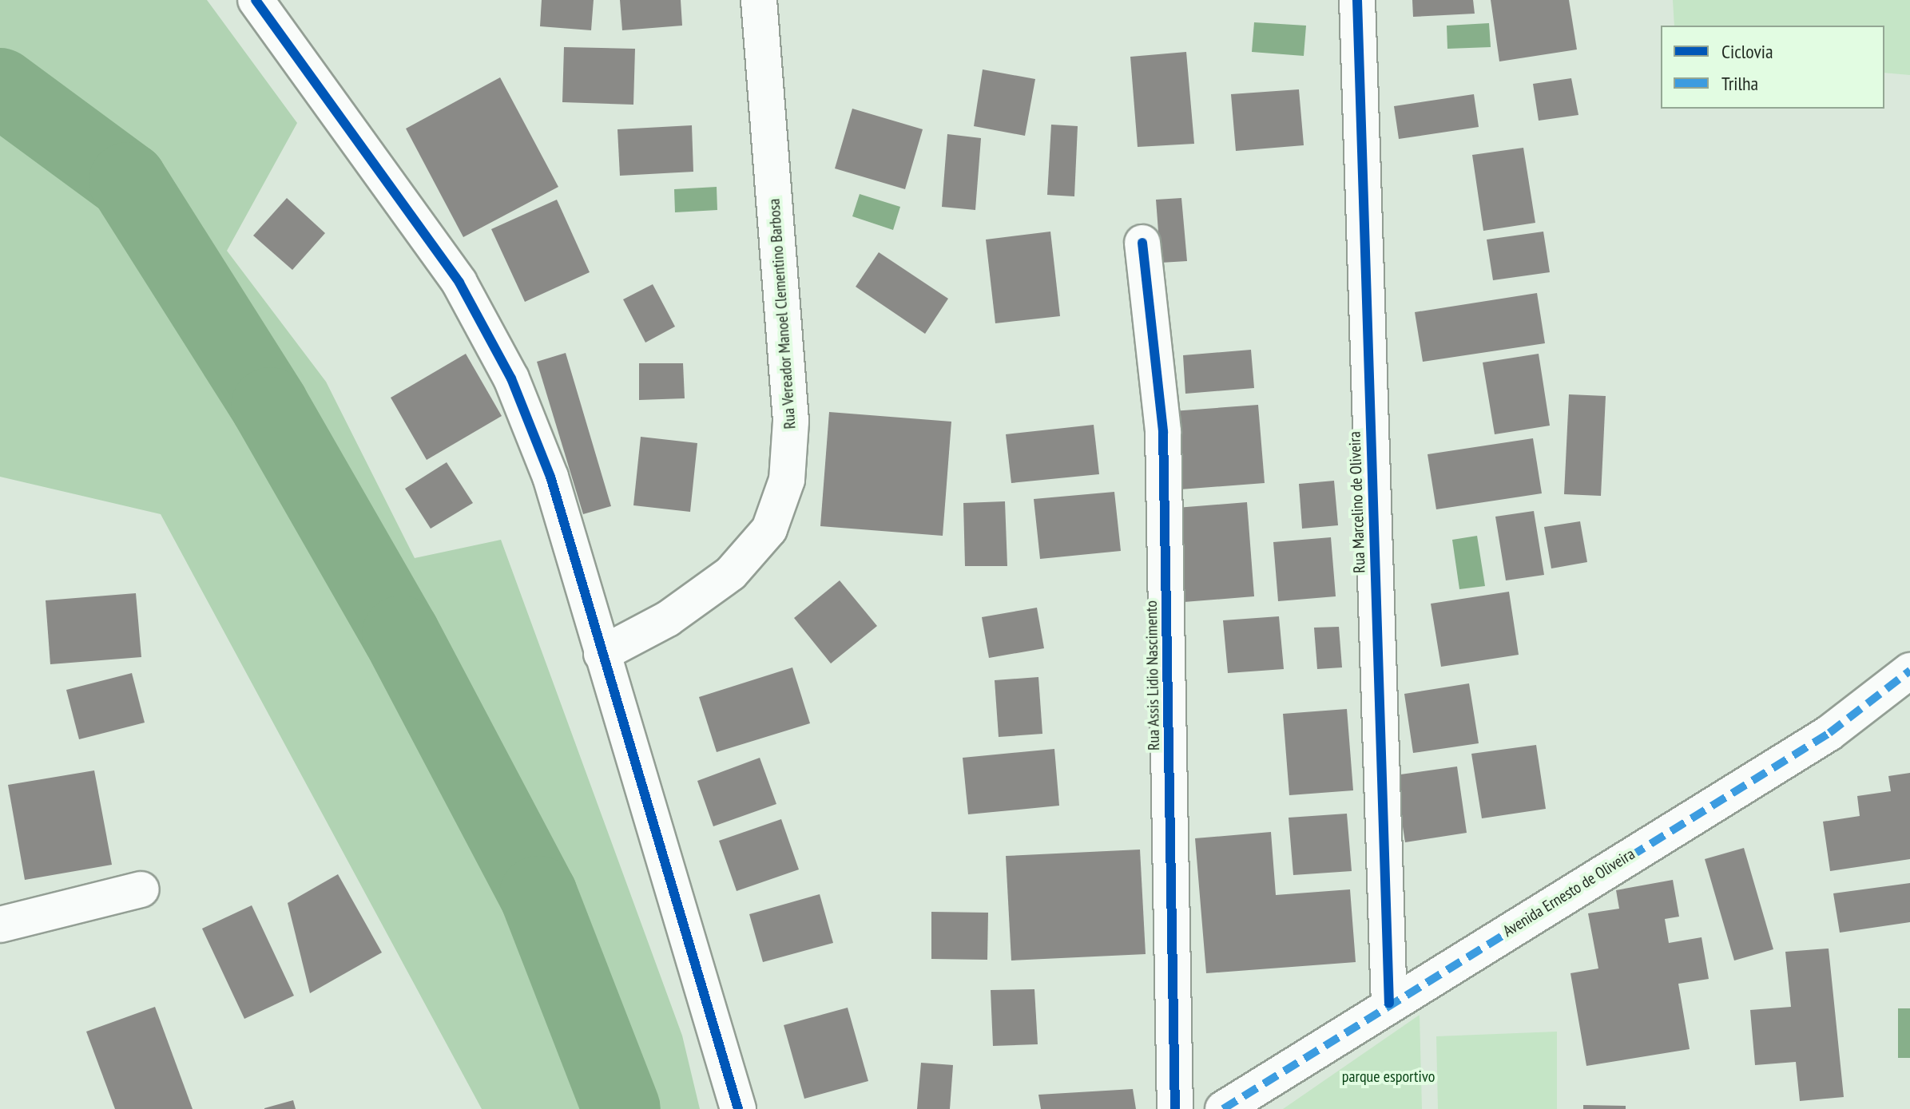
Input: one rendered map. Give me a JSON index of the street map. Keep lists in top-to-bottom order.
{
  "streets": {
    "street": [
      "Rua Vereador Manoel Clementino Barbosa",
      "Rua Marcelino de Oliveira",
      "Rua Assis Lidio Nascimento",
      "Avenida Ernesto de Oliveira"
    ]
  },
  "crossings": [
    ["Rua Marcelino de Oliveira", "Avenida Ernesto de Oliveira"]
  ],
  "parks": ["parque esportivo"],
  "legend": ["Ciclovia", "Trilha"]
}
